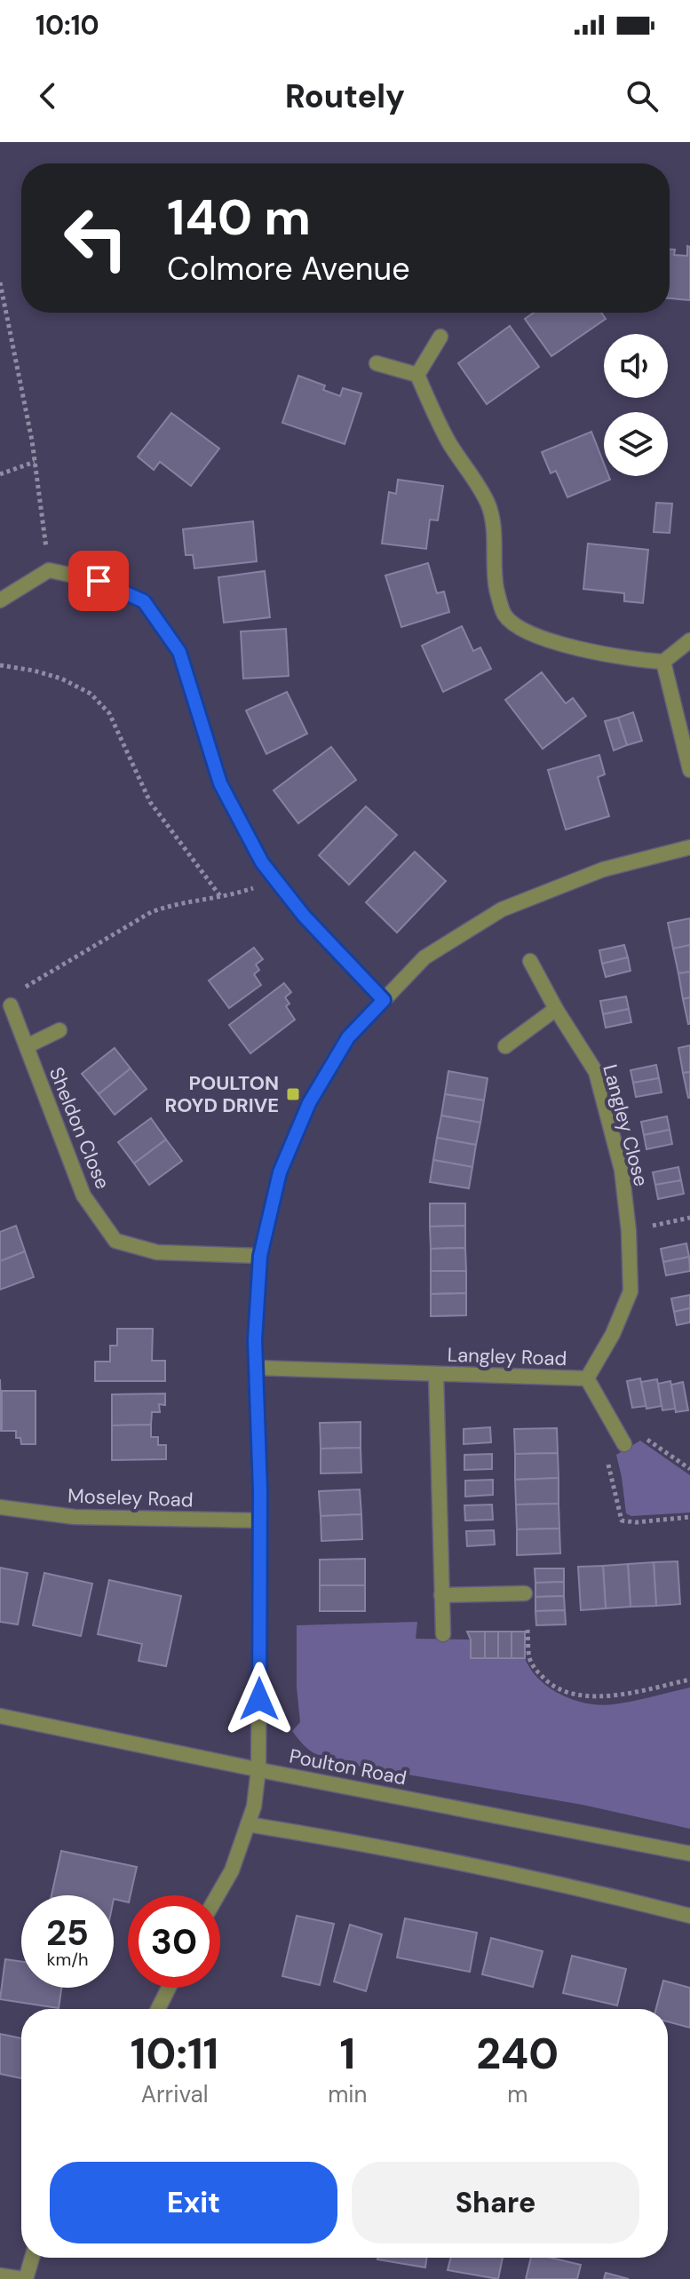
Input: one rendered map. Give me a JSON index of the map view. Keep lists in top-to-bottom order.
{
  "streets": {
    "street": [
      "Langley Close",
      "Sheldon Close",
      "Langley Road",
      "Moseley Road",
      "Poulton Road"
    ]
  },
  "crossings": [
    ["Langley Close", "Langley Road"]
  ],
  "places": {
    "transit": ["POULTON ROYD DRIVE"]
  },
  "page": {
    "status": "10:10",
    "header": "Routely",
    "turn": ["140 m", "Colmore Avenue"],
    "speed": "25 km/h",
    "limit": "30",
    "eta": [
      "10:11",
      "Arrival",
      "1",
      "min",
      "240",
      "m"
    ],
    "buttons": ["Exit", "Share"]
  }
}
